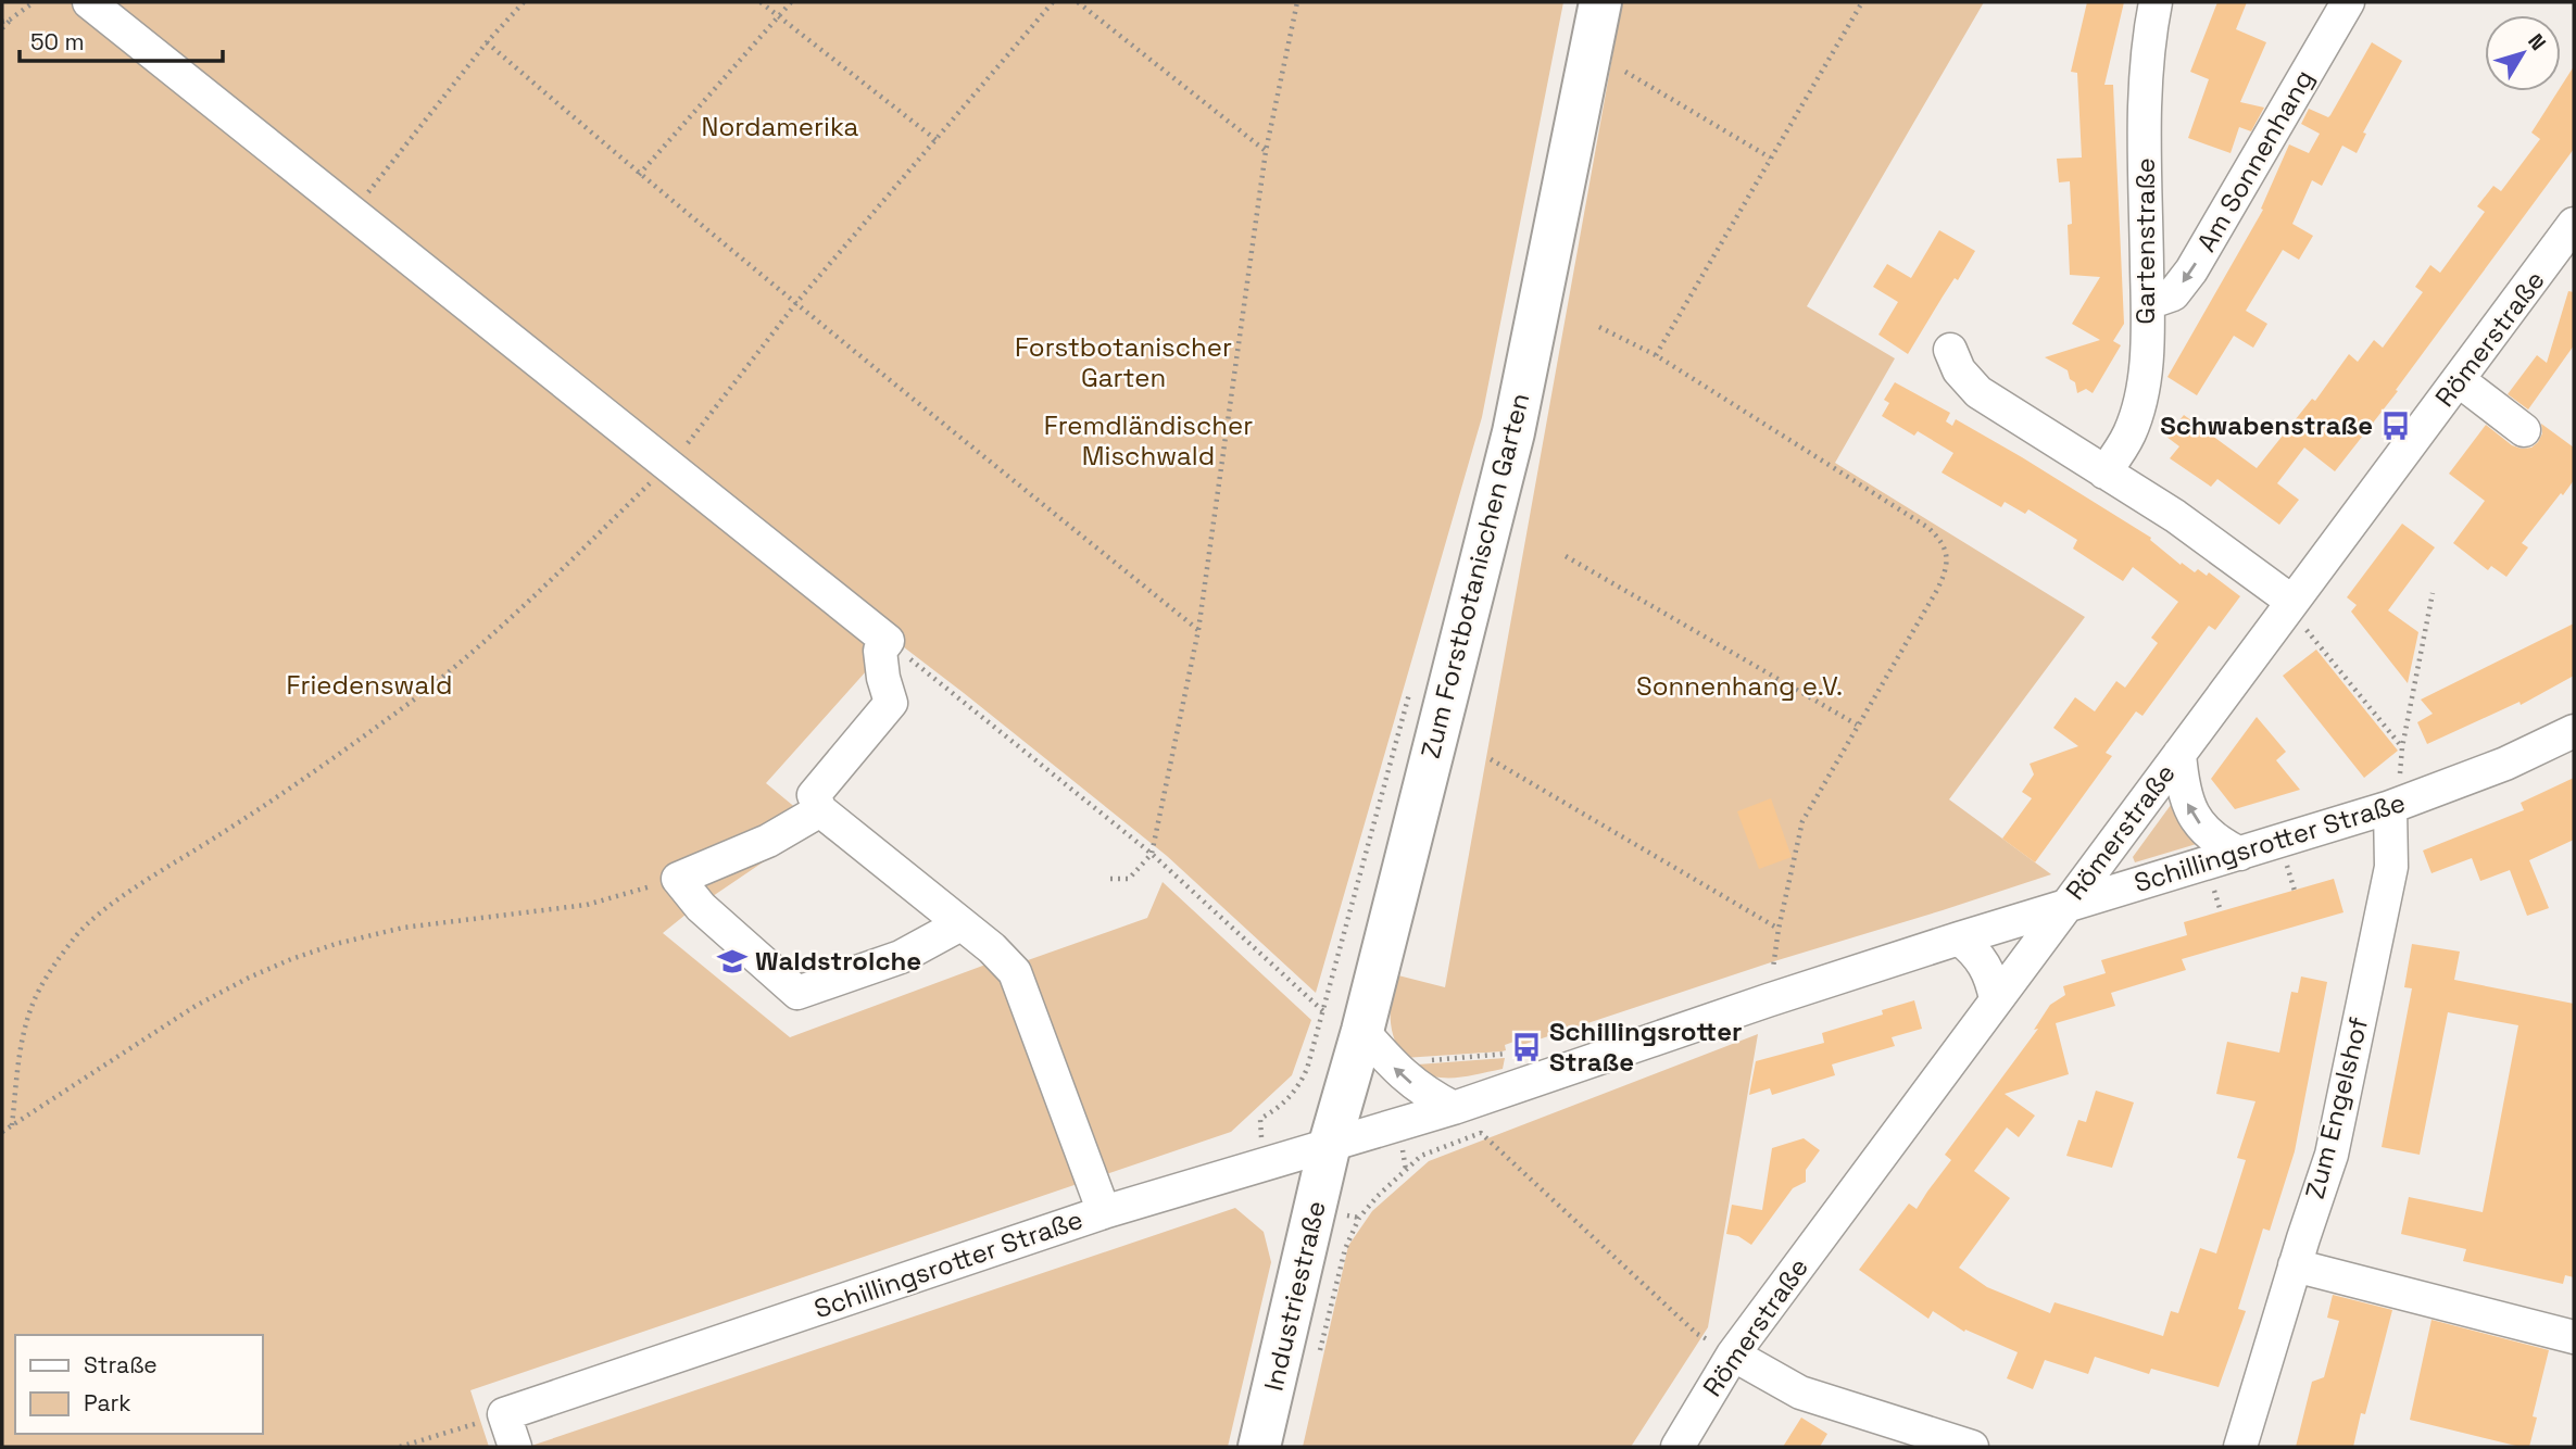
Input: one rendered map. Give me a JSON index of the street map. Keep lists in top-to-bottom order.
{
  "streets": {
    "main road": ["Zum Forstbotanischen Garten", "Industriestraße"],
    "street": [
      "Am Sonnenhang",
      "Gartenstraße",
      "Römerstraße",
      "Schillingsrotter Straße",
      "Zum Engelshof"
    ]
  },
  "crossings": [
    ["Am Sonnenhang", "Gartenstraße"],
    ["Römerstraße", "Schillingsrotter Straße"],
    ["Zum Forstbotanischen Garten", "Schillingsrotter Straße"],
    ["Zum Forstbotanischen Garten", "Industriestraße"],
    ["Schillingsrotter Straße", "Zum Engelshof"],
    ["Schillingsrotter Straße", "Industriestraße"]
  ],
  "one_way": ["Am Sonnenhang"],
  "parks": [
    "Nordamerika",
    "Forstbotanischer Garten",
    "Fremdländischer Mischwald",
    "Friedenswald",
    "Sonnenhang e.V."
  ],
  "places": {
    "bus stop": ["Schwabenstraße", "Schillingsrotter Straße"],
    "school or university": ["Waldstrolche"]
  },
  "legend": ["Straße", "Park"],
  "scale_bar": "50 m",
  "north": "top right"
}
